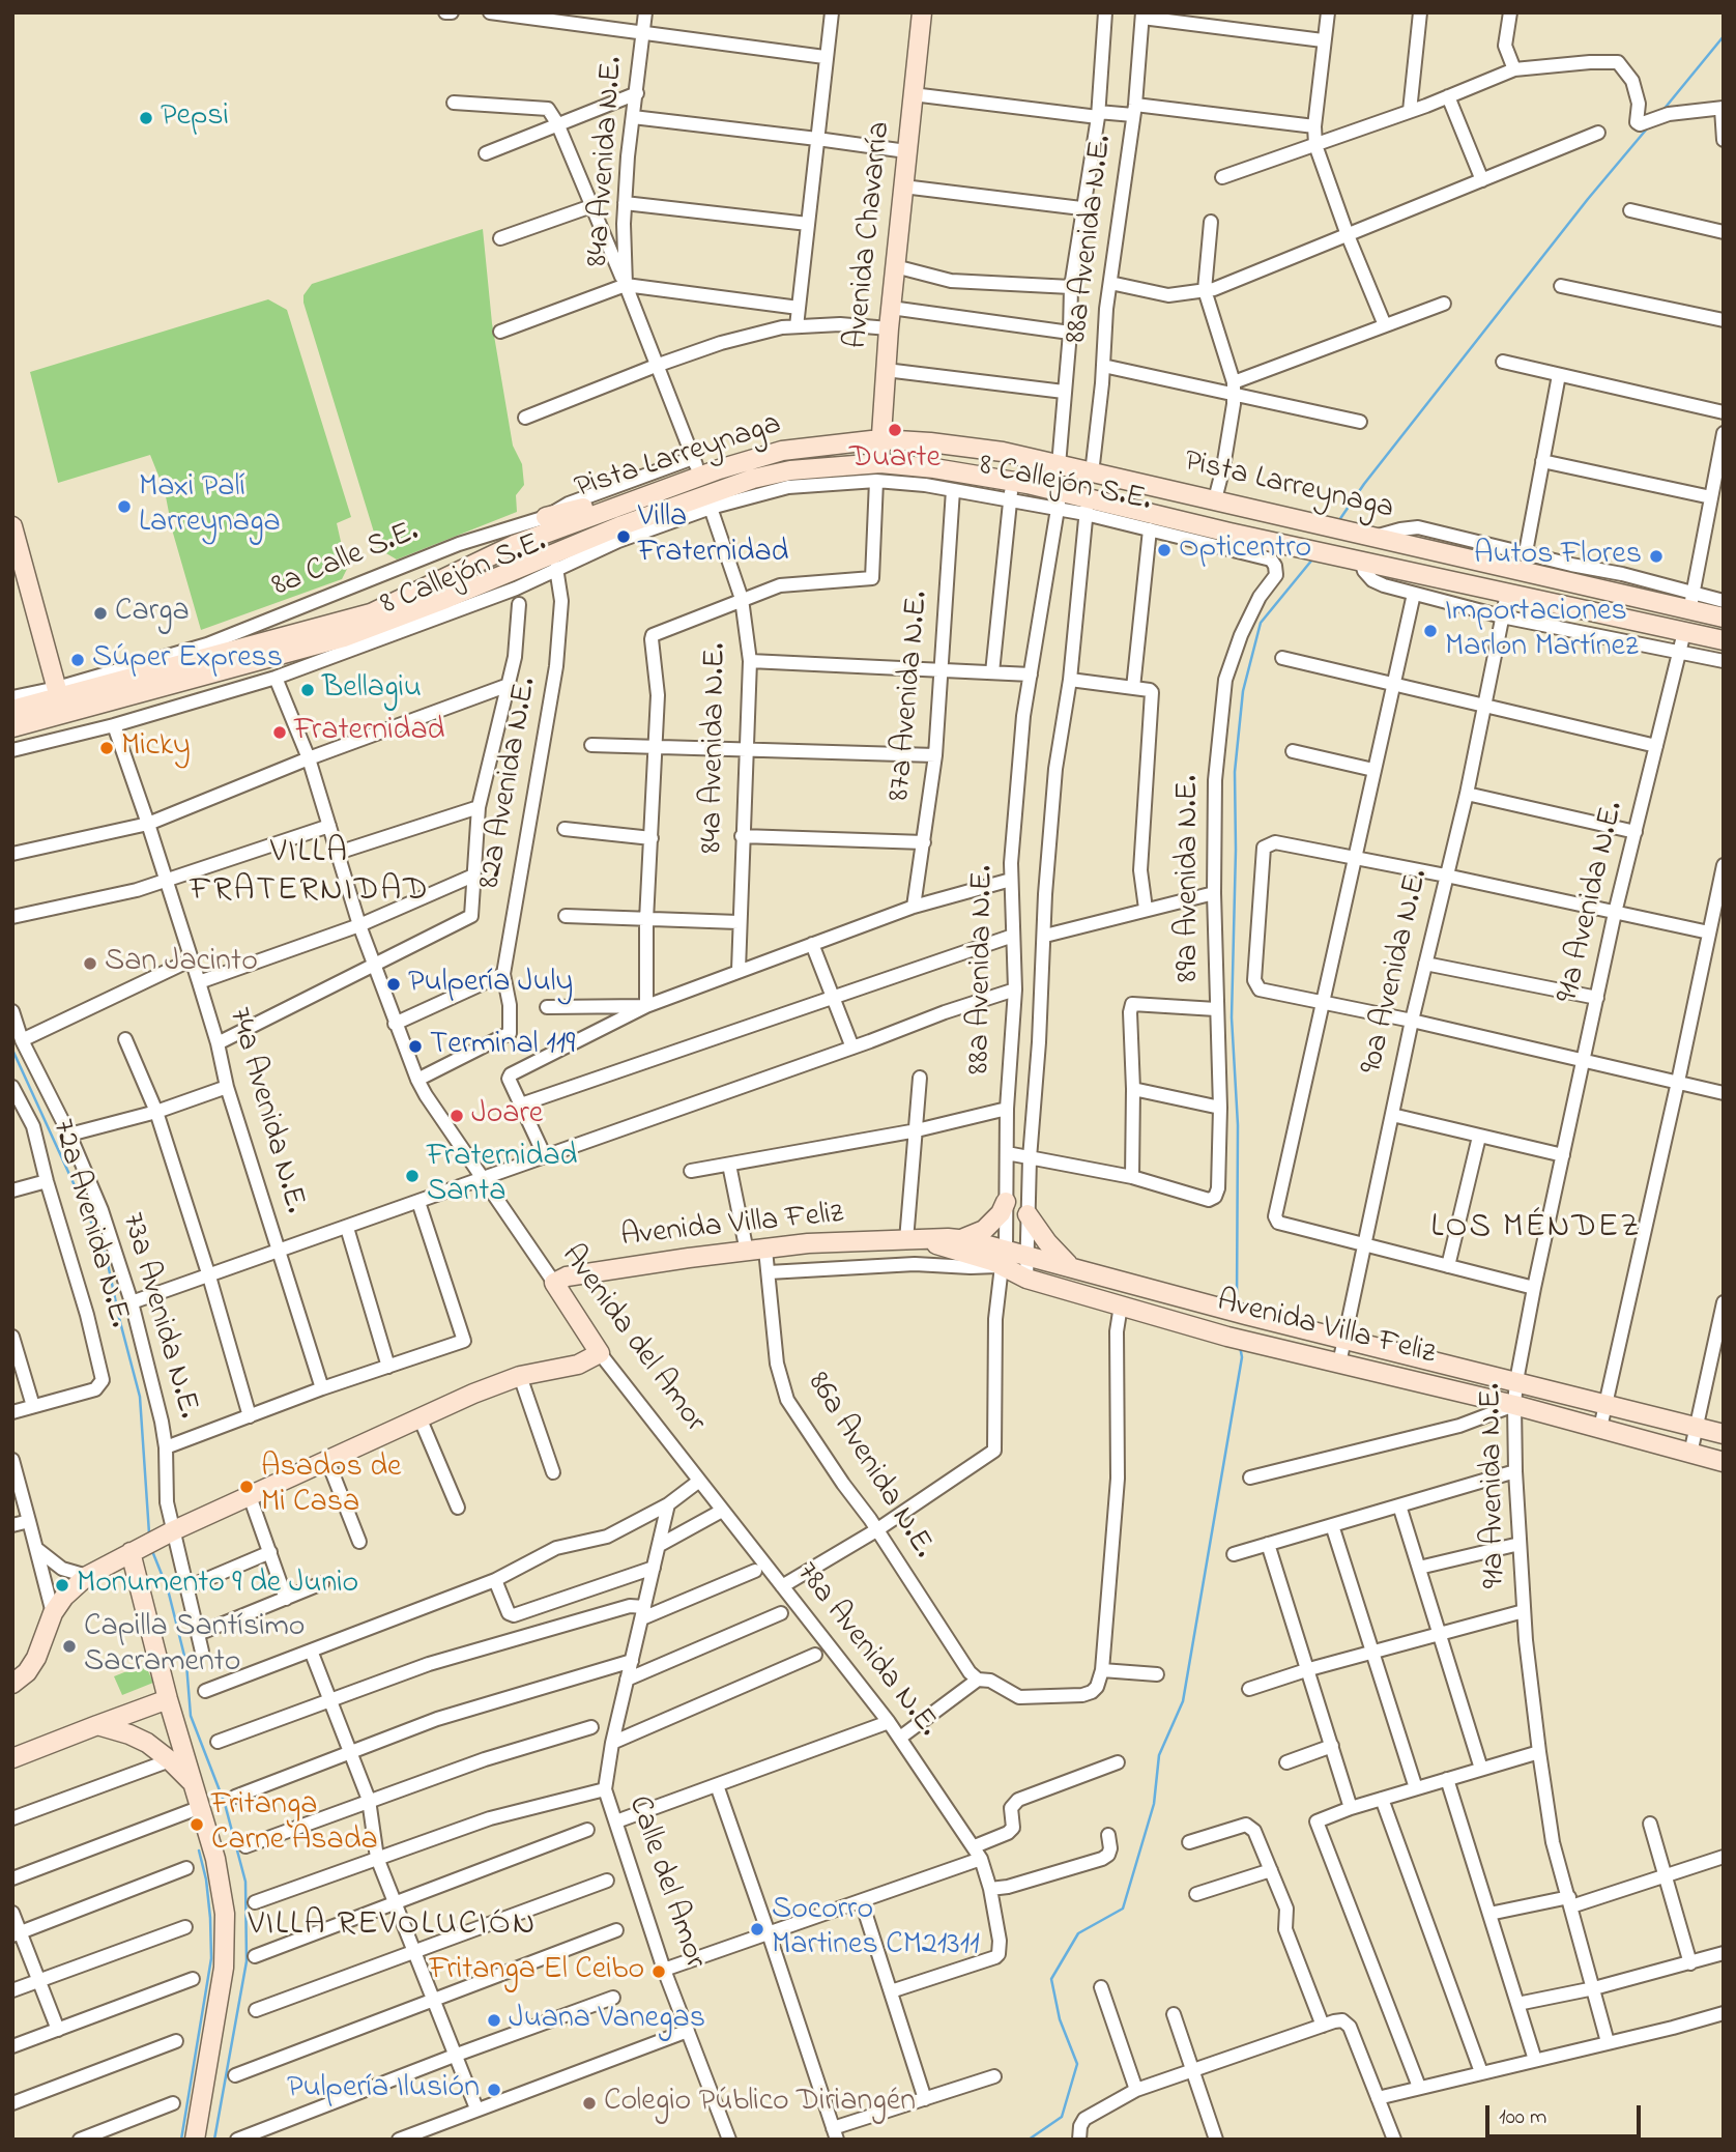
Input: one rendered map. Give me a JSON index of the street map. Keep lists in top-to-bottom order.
{
  "streets": {
    "street": [
      "84a Avenida N.E.",
      "Avenida Chavarría",
      "88a Avenida N.E.",
      "Pista Larreynaga",
      "8 Callejón S.E.",
      "8a Calle S.E.",
      "87a Avenida N.E.",
      "82a Avenida N.E.",
      "89a Avenida N.E.",
      "91a Avenida N.E.",
      "90a Avenida N.E.",
      "74a Avenida N.E.",
      "72a Avenida N.E.",
      "Avenida Villa Feliz",
      "73a Avenida N.E.",
      "Avenida del Amor",
      "86a Avenida N.E.",
      "78a Avenida N.E.",
      "Calle del Amor"
    ]
  },
  "crossings": [
    ["84a Avenida N.E.", "Pista Larreynaga"],
    ["84a Avenida N.E.", "8 Callejón S.E."],
    ["84a Avenida N.E.", "8a Calle S.E."],
    ["Avenida Chavarría", "Pista Larreynaga"],
    ["Avenida Chavarría", "8 Callejón S.E."],
    ["88a Avenida N.E.", "Pista Larreynaga"],
    ["88a Avenida N.E.", "8 Callejón S.E."],
    ["88a Avenida N.E.", "Avenida Villa Feliz"],
    ["88a Avenida N.E.", "86a Avenida N.E."],
    ["Pista Larreynaga", "8 Callejón S.E."],
    ["Pista Larreynaga", "8a Calle S.E."],
    ["Pista Larreynaga", "91a Avenida N.E."],
    ["Pista Larreynaga", "90a Avenida N.E."],
    ["8 Callejón S.E.", "87a Avenida N.E."],
    ["8 Callejón S.E.", "82a Avenida N.E."],
    ["8 Callejón S.E.", "89a Avenida N.E."],
    ["8 Callejón S.E.", "74a Avenida N.E."],
    ["8 Callejón S.E.", "Avenida del Amor"],
    ["82a Avenida N.E.", "Avenida del Amor"],
    ["91a Avenida N.E.", "Avenida Villa Feliz"],
    ["90a Avenida N.E.", "Avenida Villa Feliz"],
    ["Avenida Villa Feliz", "Avenida del Amor"],
    ["Avenida Villa Feliz", "86a Avenida N.E."],
    ["Avenida del Amor", "78a Avenida N.E."]
  ],
  "districts": ["VILLA FRATERNIDAD", "LOS MÉNDEZ", "VILLA REVOLUCIÓN"],
  "places": [
    "Pepsi",
    "Duarte",
    "Maxi Palí Larreynaga",
    "Villa Fraternidad",
    "Opticentro",
    "Autos Flores",
    "Carga",
    "Importaciones Marlon Martínez",
    "Súper Express",
    "Bellagiu",
    "Fraternidad",
    "Micky",
    "San Jacinto",
    "Pulpería July",
    "Terminal 119",
    "Joare",
    "Fraternidad Santa",
    "Asados de Mi Casa",
    "Monumento 9 de Junio",
    "Capilla Santísimo Sacramento",
    "Fritanga Carne Asada",
    "Socorro Martines CM21311",
    "Fritanga El Ceibo",
    "Juana Vanegas",
    "Pulpería Ilusión",
    "Colegio Público Diriangén"
  ],
  "scale_bar": "100 m"
}
